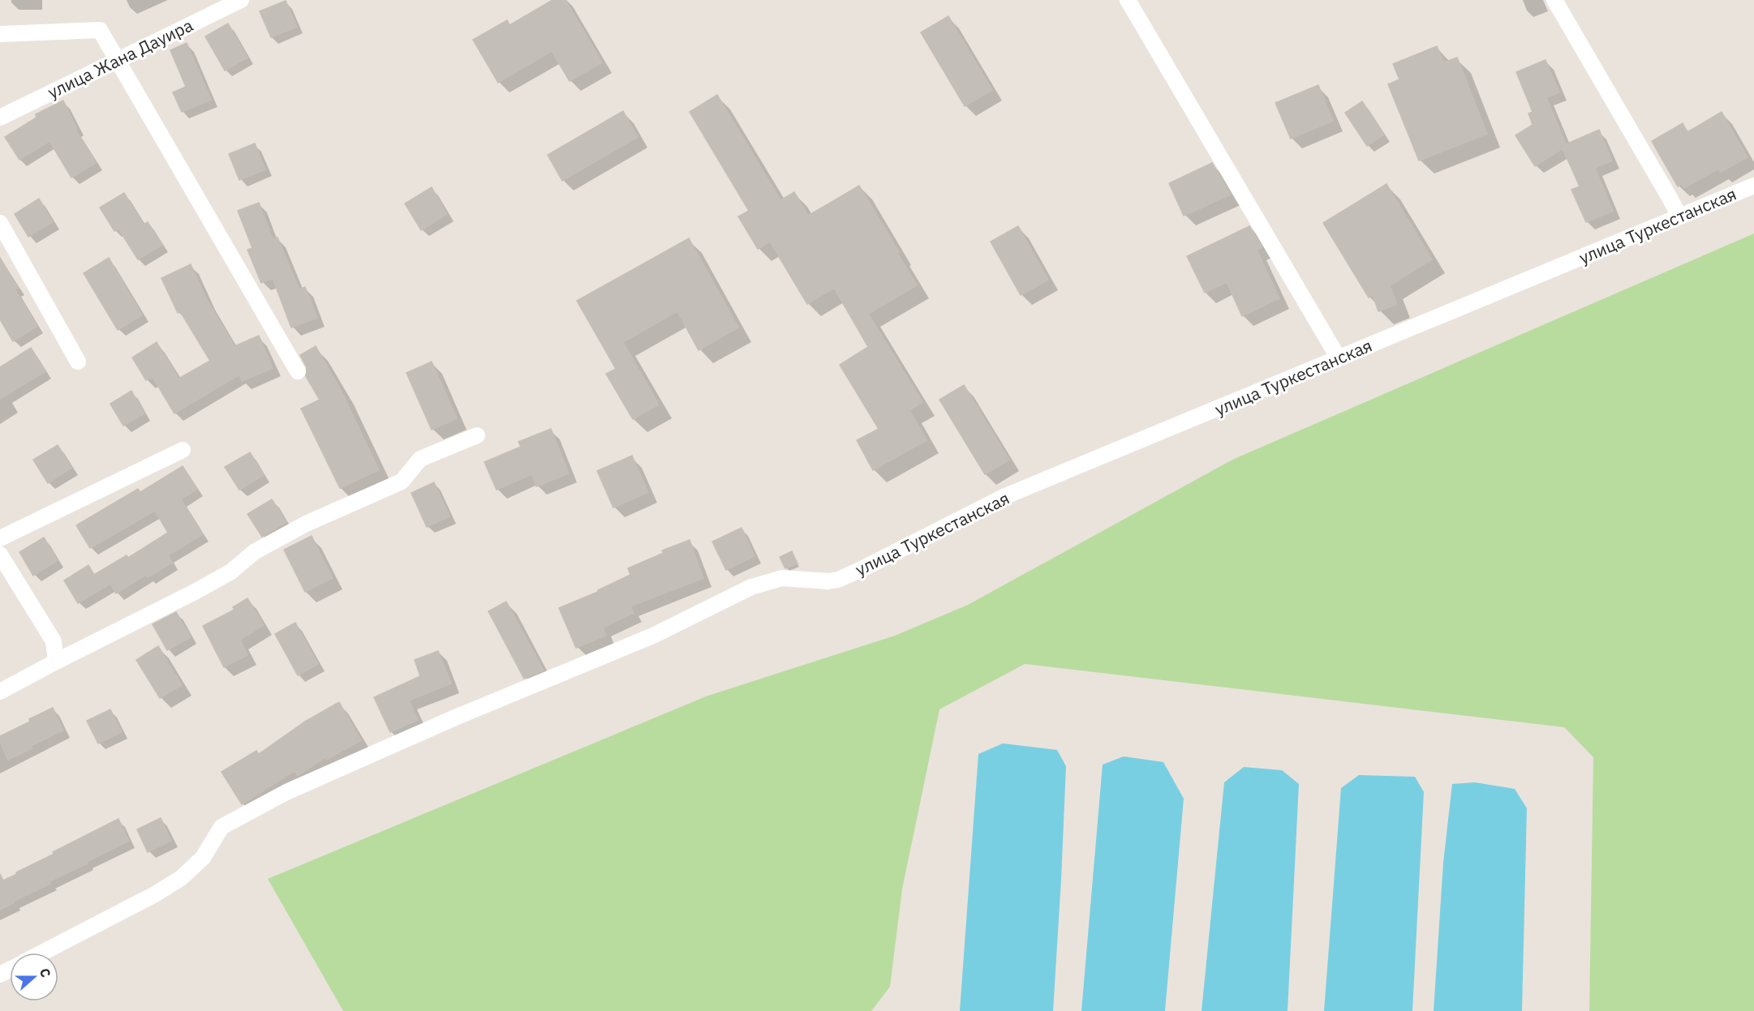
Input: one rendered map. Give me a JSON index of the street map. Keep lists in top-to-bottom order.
{
  "streets": {
    "street": ["улица Жана Дауира", "улица Туркестанская"]
  },
  "north": "right"
}
